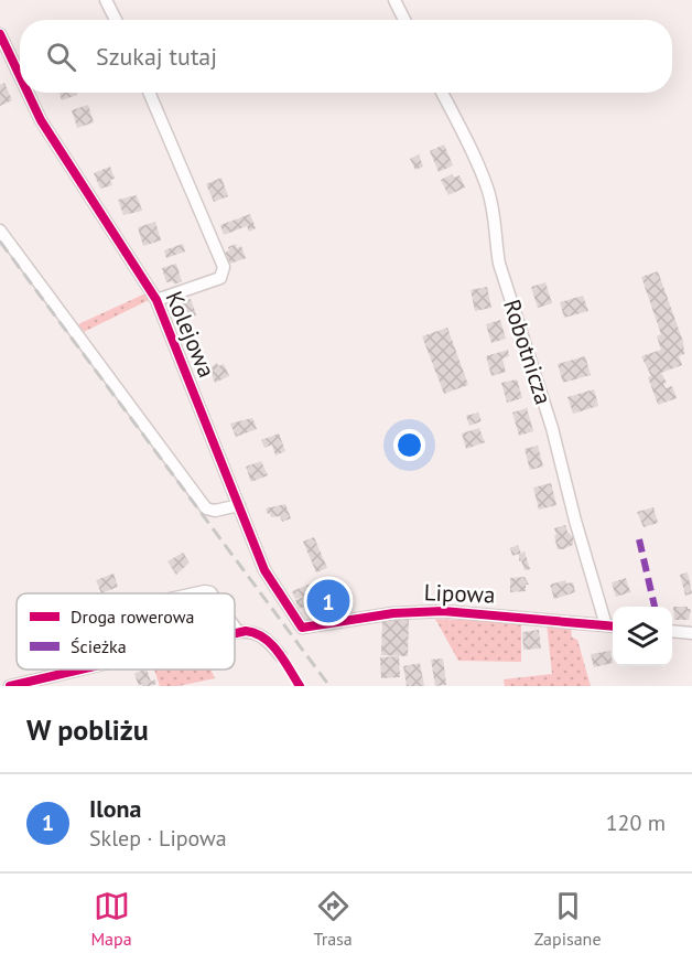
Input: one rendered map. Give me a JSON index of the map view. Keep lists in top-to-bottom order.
{
  "streets": {
    "street": ["Kolejowa", "Robotnicza", "Lipowa"]
  },
  "crossings": [
    ["Kolejowa", "Lipowa"],
    ["Robotnicza", "Lipowa"]
  ],
  "legend": ["Droga rowerowa", "Ścieżka"],
  "page": {
    "search": "Szukaj tutaj",
    "pins": "1",
    "heading": "W pobliżu",
    "list": [
      {
        "mark": "1",
        "name": "Ilona",
        "note": "Sklep · Lipowa",
        "value": "120 m"
      }
    ],
    "nav": ["Mapa", "Trasa", "Zapisane"]
  }
}
